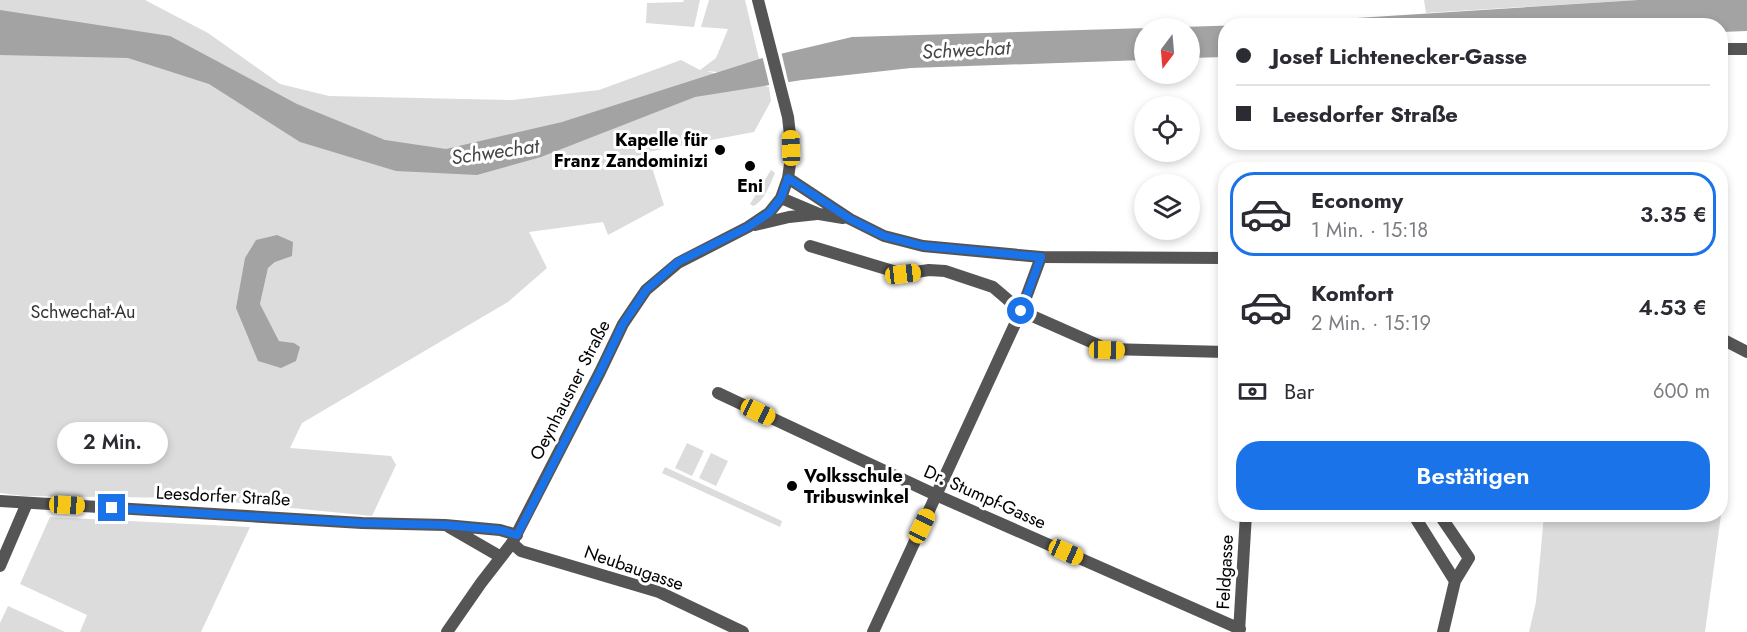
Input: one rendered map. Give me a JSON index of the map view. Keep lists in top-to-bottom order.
{
  "streets": {
    "street": [
      "Oeynhausner Straße",
      "Leesdorfer Straße",
      "Dr. Stumpf-Gasse",
      "Neubaugasse",
      "Feldgasse"
    ]
  },
  "crossings": [
    ["Oeynhausner Straße", "Leesdorfer Straße"],
    ["Oeynhausner Straße", "Neubaugasse"],
    ["Leesdorfer Straße", "Neubaugasse"],
    ["Dr. Stumpf-Gasse", "Feldgasse"]
  ],
  "water": ["Schwechat"],
  "parks": ["Schwechat-Au"],
  "places": ["Kapelle für Franz Zandominizi", "Eni", "Volksschule Tribuswinkel"],
  "north": "bottom",
  "page": {
    "banner": ["Josef Lichtenecker-Gasse", "Leesdorfer Straße"],
    "list": [
      {
        "name": "Economy",
        "note": "1 Min. · 15:18",
        "value": "3.35 €"
      },
      {
        "name": "Komfort",
        "note": "2 Min. · 15:19",
        "value": "4.53 €"
      }
    ],
    "pay": ["Bar", "600 m"],
    "bubble": "2 Min.",
    "buttons": "Bestätigen"
  }
}
